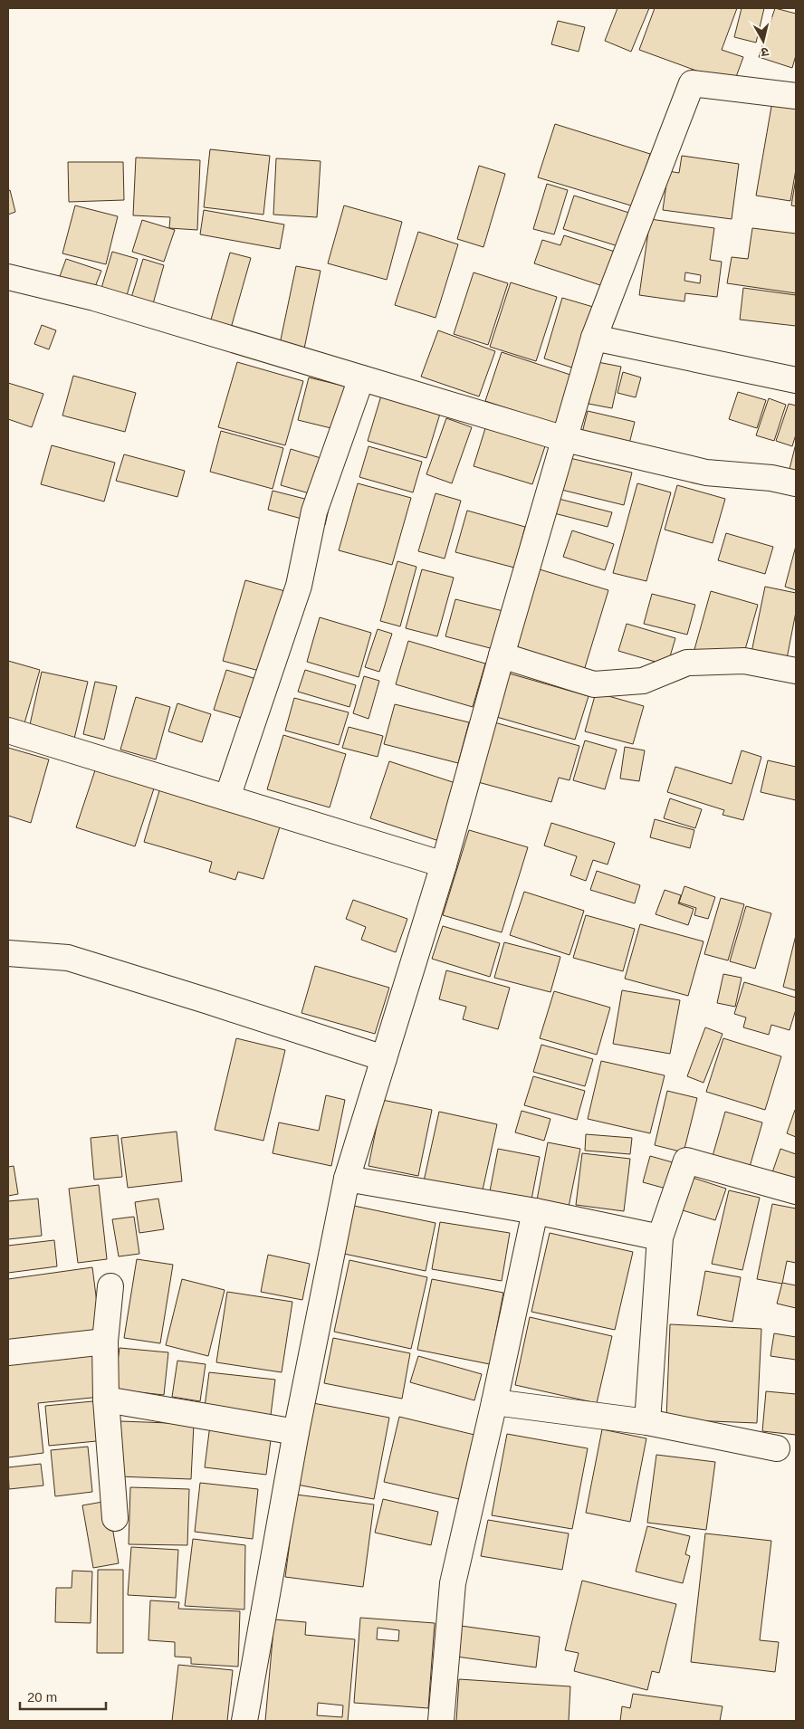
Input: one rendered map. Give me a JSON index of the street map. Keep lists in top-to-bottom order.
{
  "scale_bar": "20 m",
  "north": "bottom"
}
